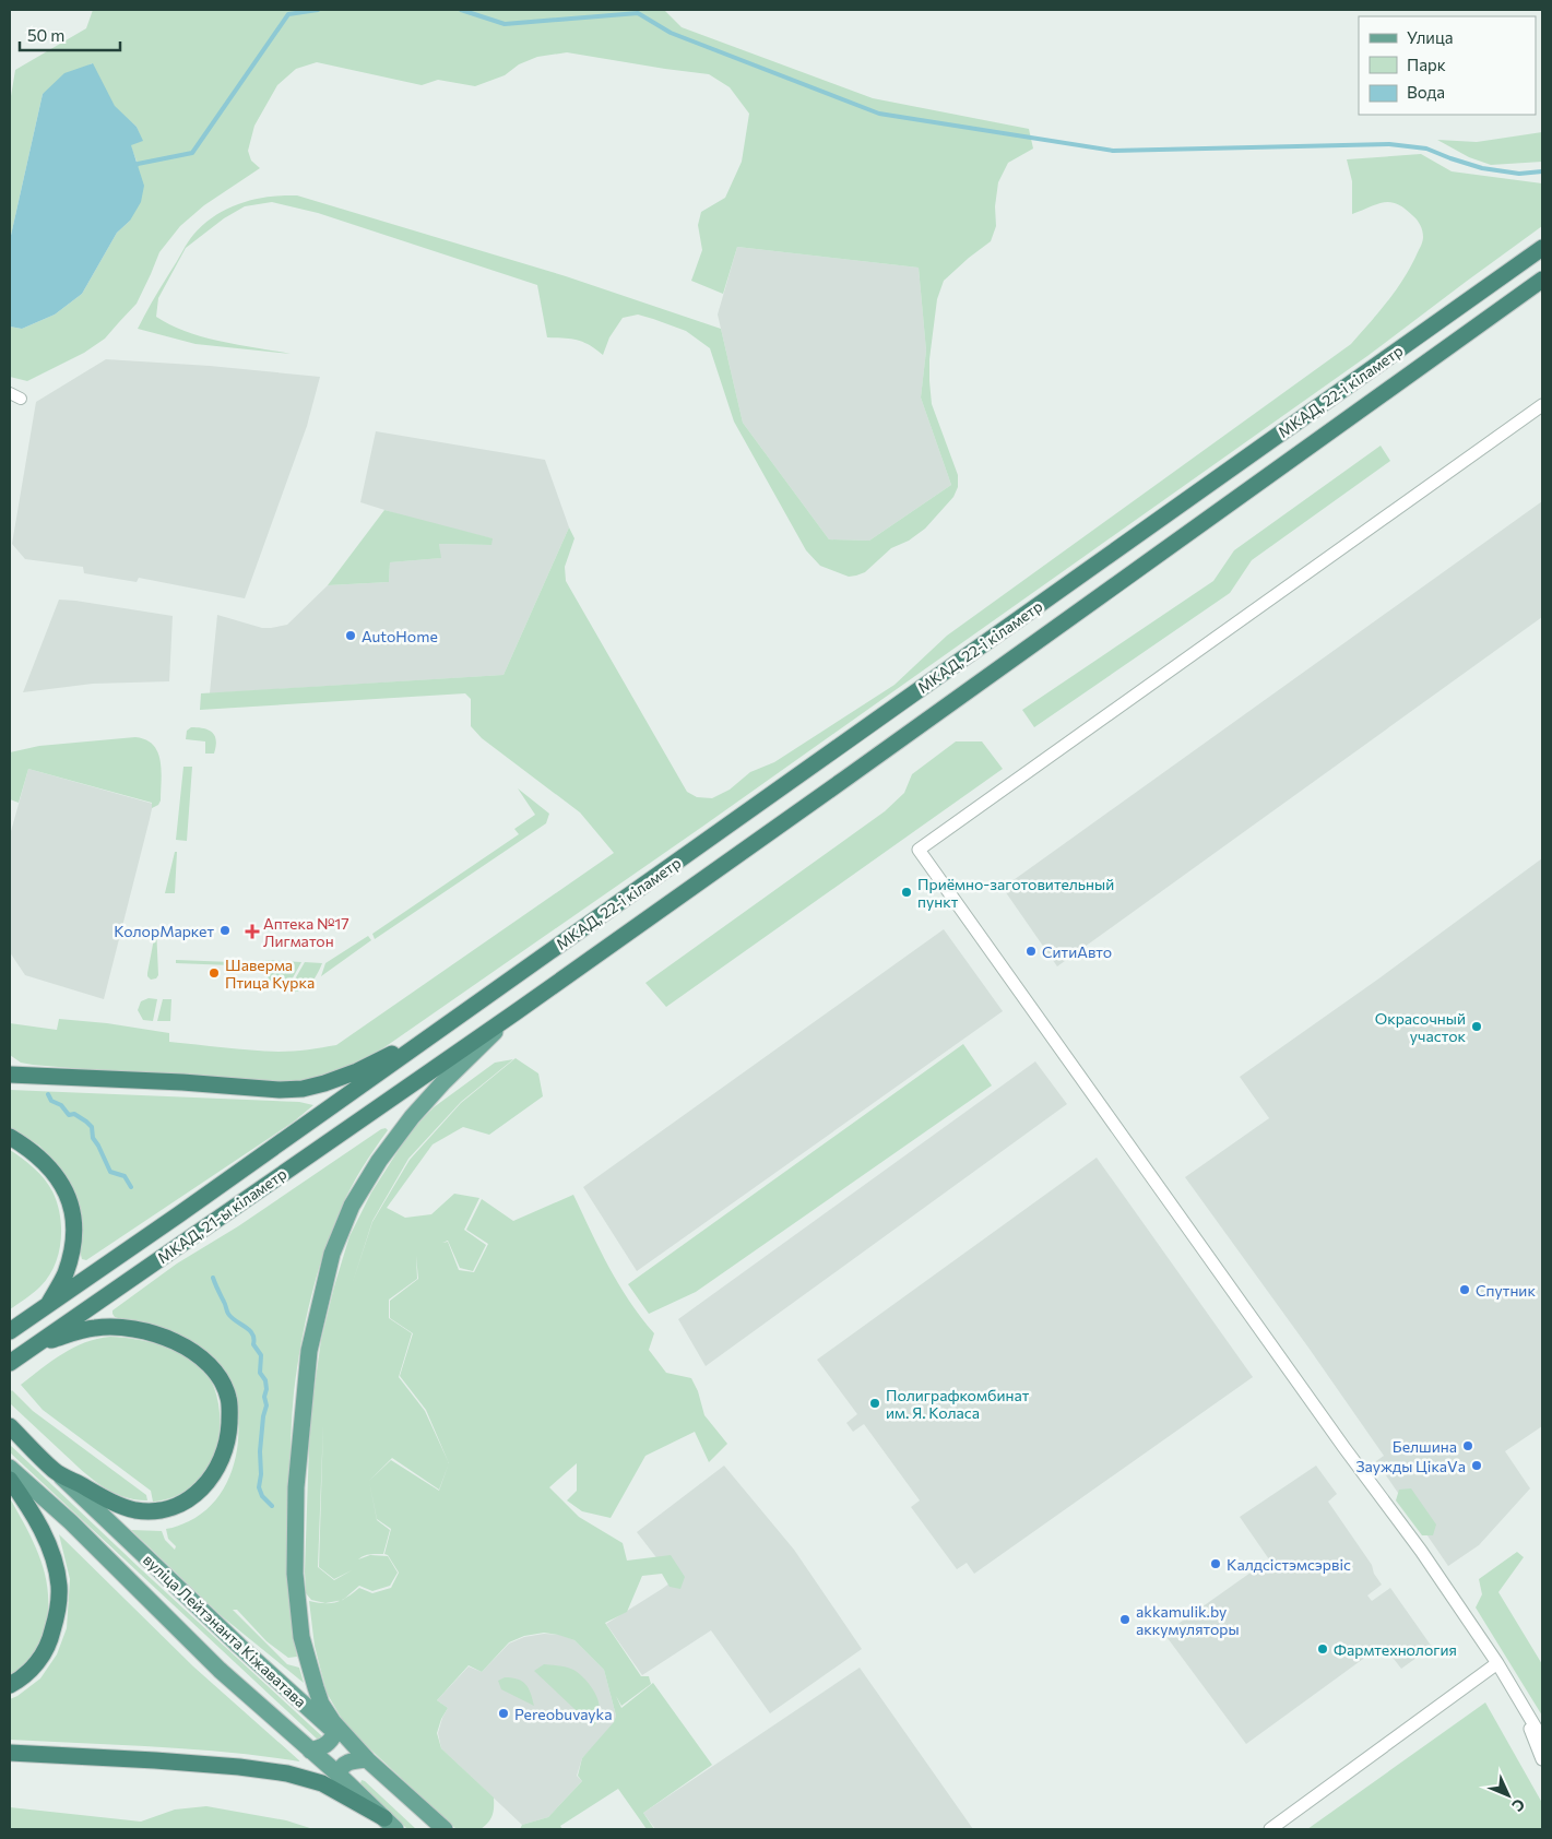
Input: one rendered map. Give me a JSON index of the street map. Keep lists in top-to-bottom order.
{
  "streets": {
    "highway": ["МКАД, 22-і кіламетр", "МКАД, 21-ы кіламетр", "вуліца Лейтэнанта Кіжаватава"]
  },
  "crossings": [
    ["МКАД, 22-і кіламетр", "МКАД, 21-ы кіламетр"]
  ],
  "places": {
    "other": [
      "AutoHome",
      "Приёмно-заготовительный пункт",
      "КолорМаркет",
      "СитиАвто",
      "Шаверма Птица Курка",
      "Окрасочный участок",
      "Спутник",
      "Полиграфкомбинат им. Я. Коласа",
      "Белшина",
      "Заужды ЦікаVа",
      "Калдсістэмсэрвіс",
      "akkamulik.by аккумуляторы",
      "Фармтехнология",
      "Pereobuvayka"
    ],
    "health": ["Аптека №17 Лигматон"]
  },
  "legend": ["Улица", "Парк", "Вода"],
  "scale_bar": "50 m",
  "north": "bottom right"
}
